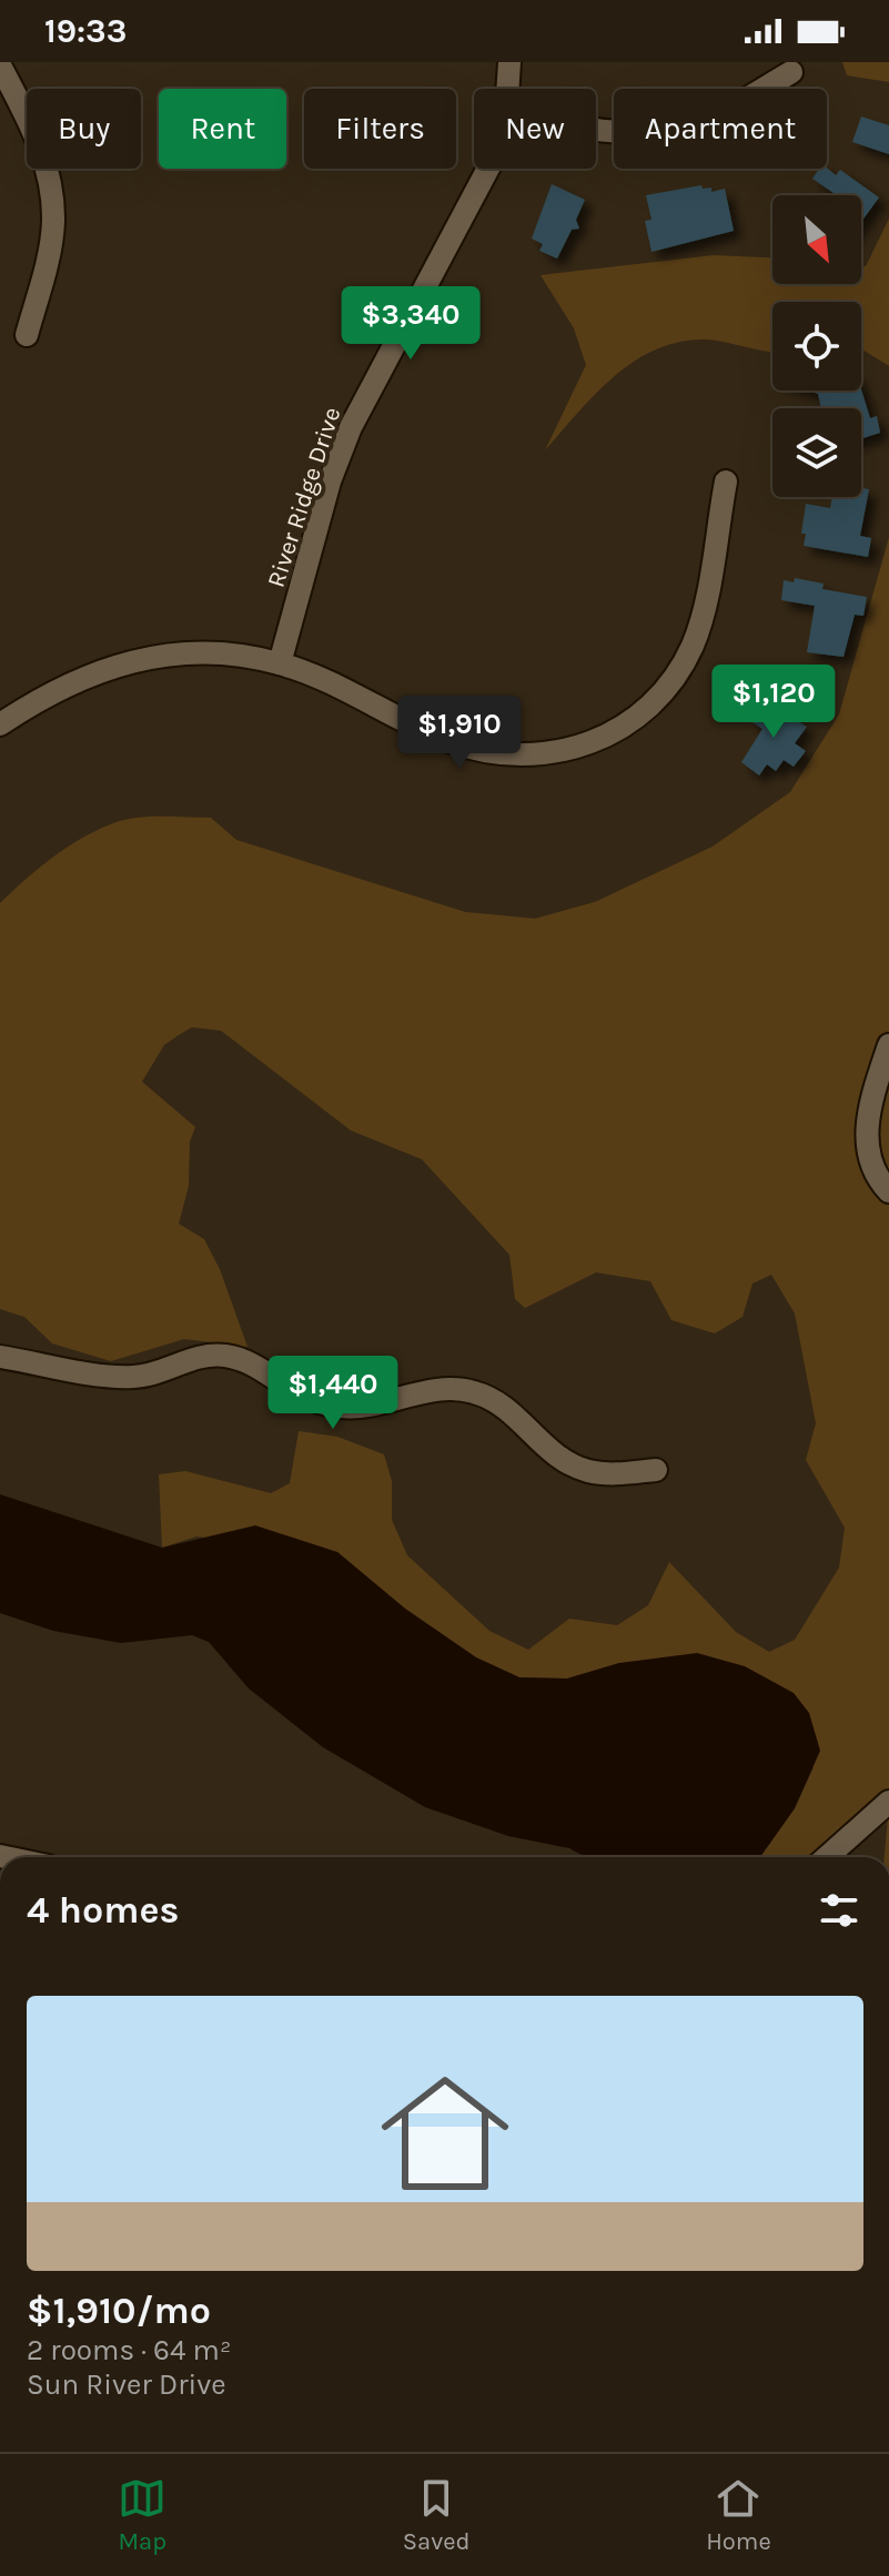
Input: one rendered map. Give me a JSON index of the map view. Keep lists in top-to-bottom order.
{
  "streets": {
    "street": ["River Ridge Drive"]
  },
  "north": "bottom right",
  "page": {
    "status": "19:33",
    "chip": [
      "Buy",
      "Rent",
      "Filters",
      "New",
      "Apartment"
    ],
    "price": [
      "$3,340",
      "$1,120",
      "$1,910",
      "$1,440"
    ],
    "heading": "4 homes",
    "list": [
      {
        "name": "$1,910/mo",
        "note": "2 rooms · 64 m² · Sun River Drive"
      }
    ],
    "tabs": ["Map", "Saved", "Home"]
  }
}
